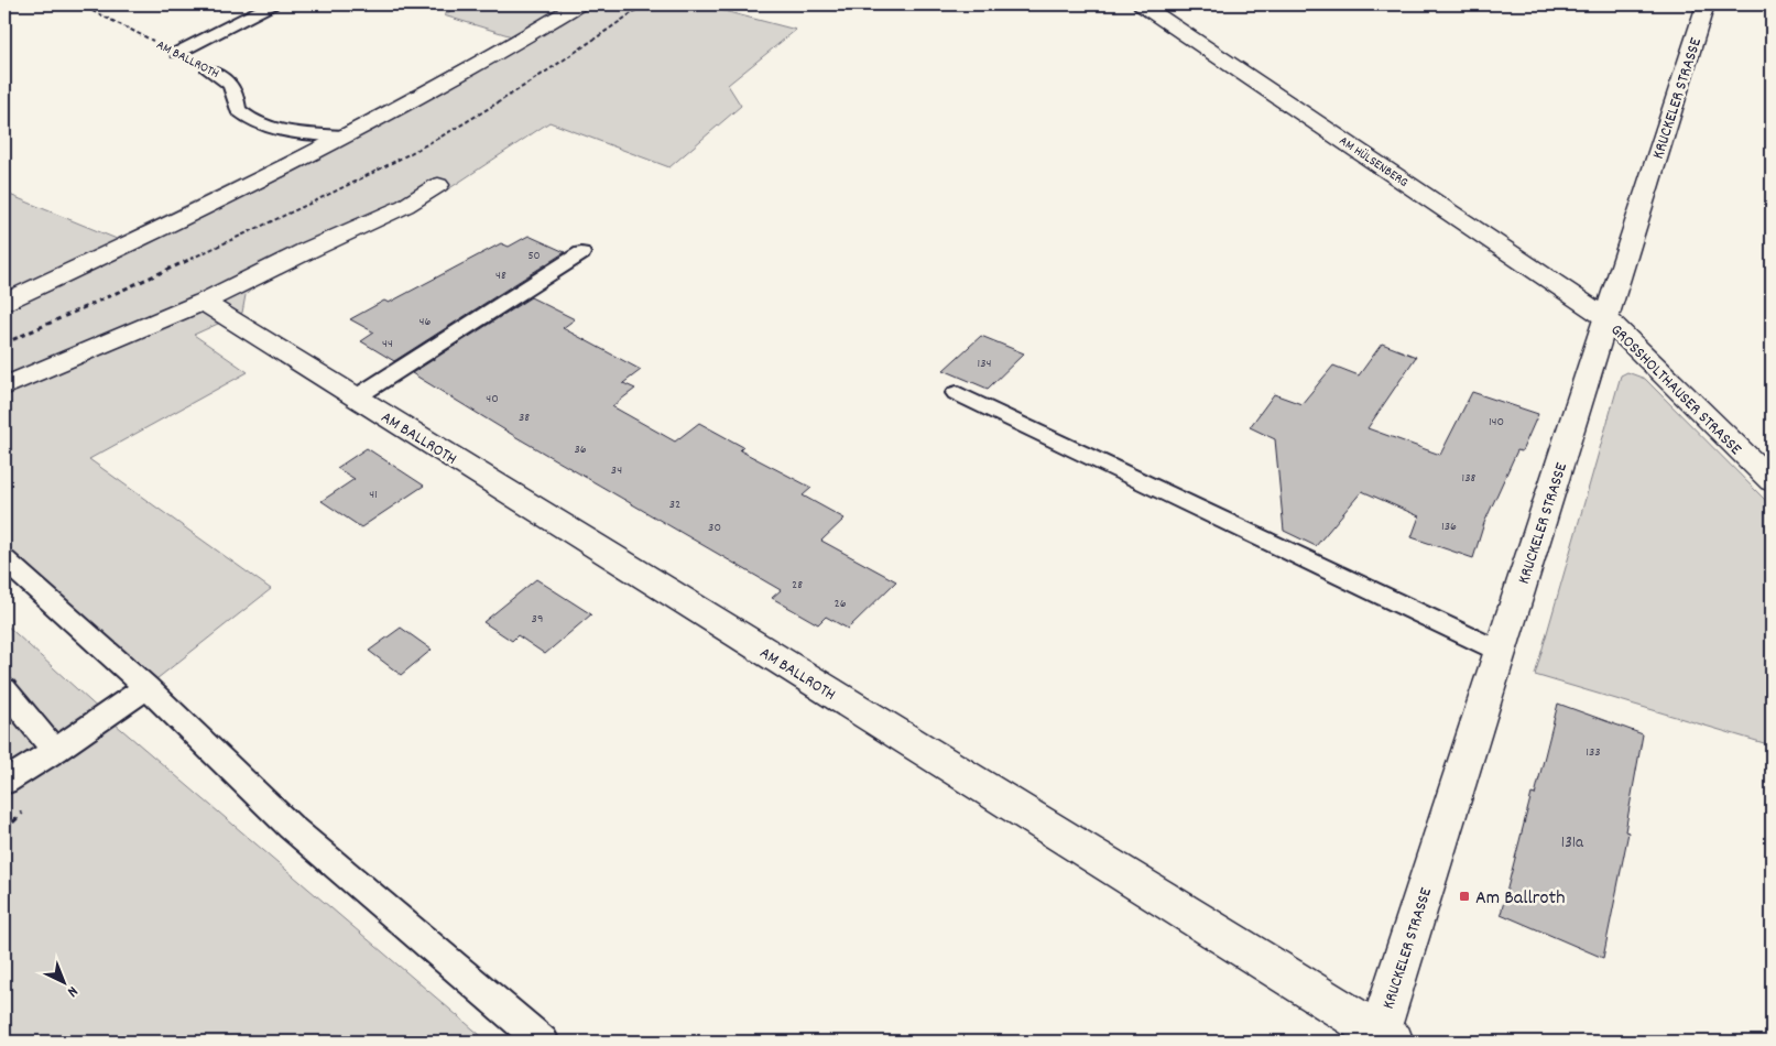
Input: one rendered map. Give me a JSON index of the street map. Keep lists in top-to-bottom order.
{
  "streets": {
    "street": [
      "AM BALLROTH",
      "KRUCKELER STRASSE",
      "AM HÜLSENBERG",
      "GROSSHOLTHAUSER STRASSE"
    ]
  },
  "crossings": [
    ["AM BALLROTH", "KRUCKELER STRASSE"],
    ["KRUCKELER STRASSE", "AM HÜLSENBERG"],
    ["KRUCKELER STRASSE", "GROSSHOLTHAUSER STRASSE"],
    ["AM HÜLSENBERG", "GROSSHOLTHAUSER STRASSE"]
  ],
  "places": {
    "transit": ["Am Ballroth"]
  },
  "house_numbers": [
    "50",
    "48",
    "46",
    "44",
    "134",
    "40",
    "38",
    "140",
    "36",
    "34",
    "138",
    "41",
    "32",
    "136",
    "30",
    "28",
    "26",
    "39",
    "133",
    "131a"
  ],
  "north": "bottom right"
}
